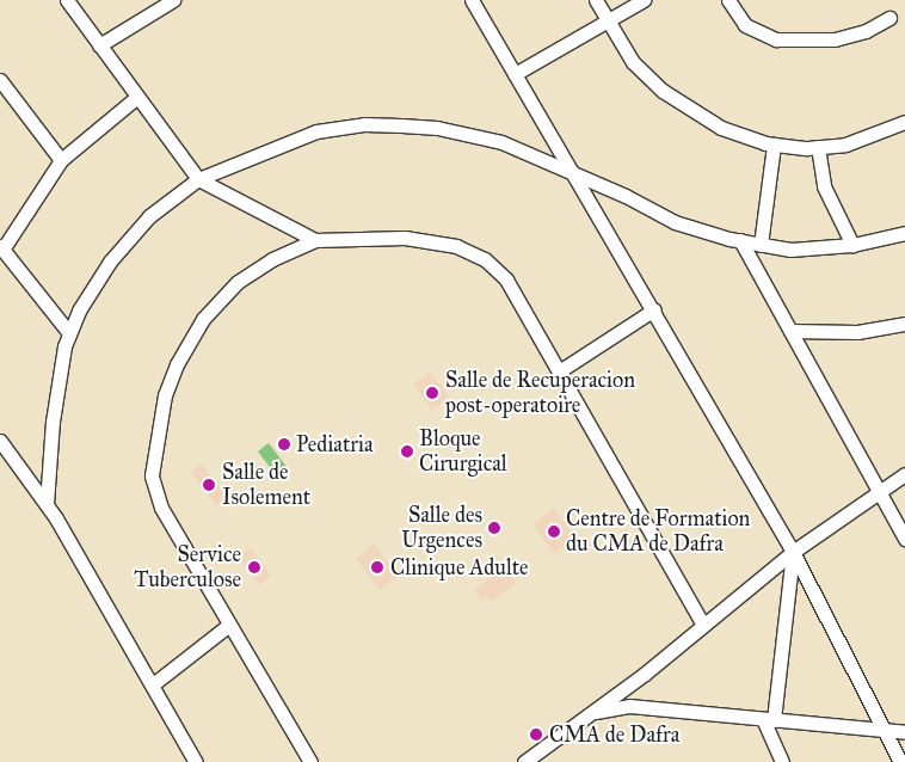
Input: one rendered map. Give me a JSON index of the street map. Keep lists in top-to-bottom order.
{
  "places": [
    "Salle de Recuperacion post-operatoire",
    "Pediatria",
    "Bloque Cirurgical",
    "Salle de Isolement",
    "Salle des Urgences",
    "Centre de Formation du CMA de Dafra",
    "Service Tuberculose",
    "Clinique Adulte",
    "CMA de Dafra"
  ]
}
